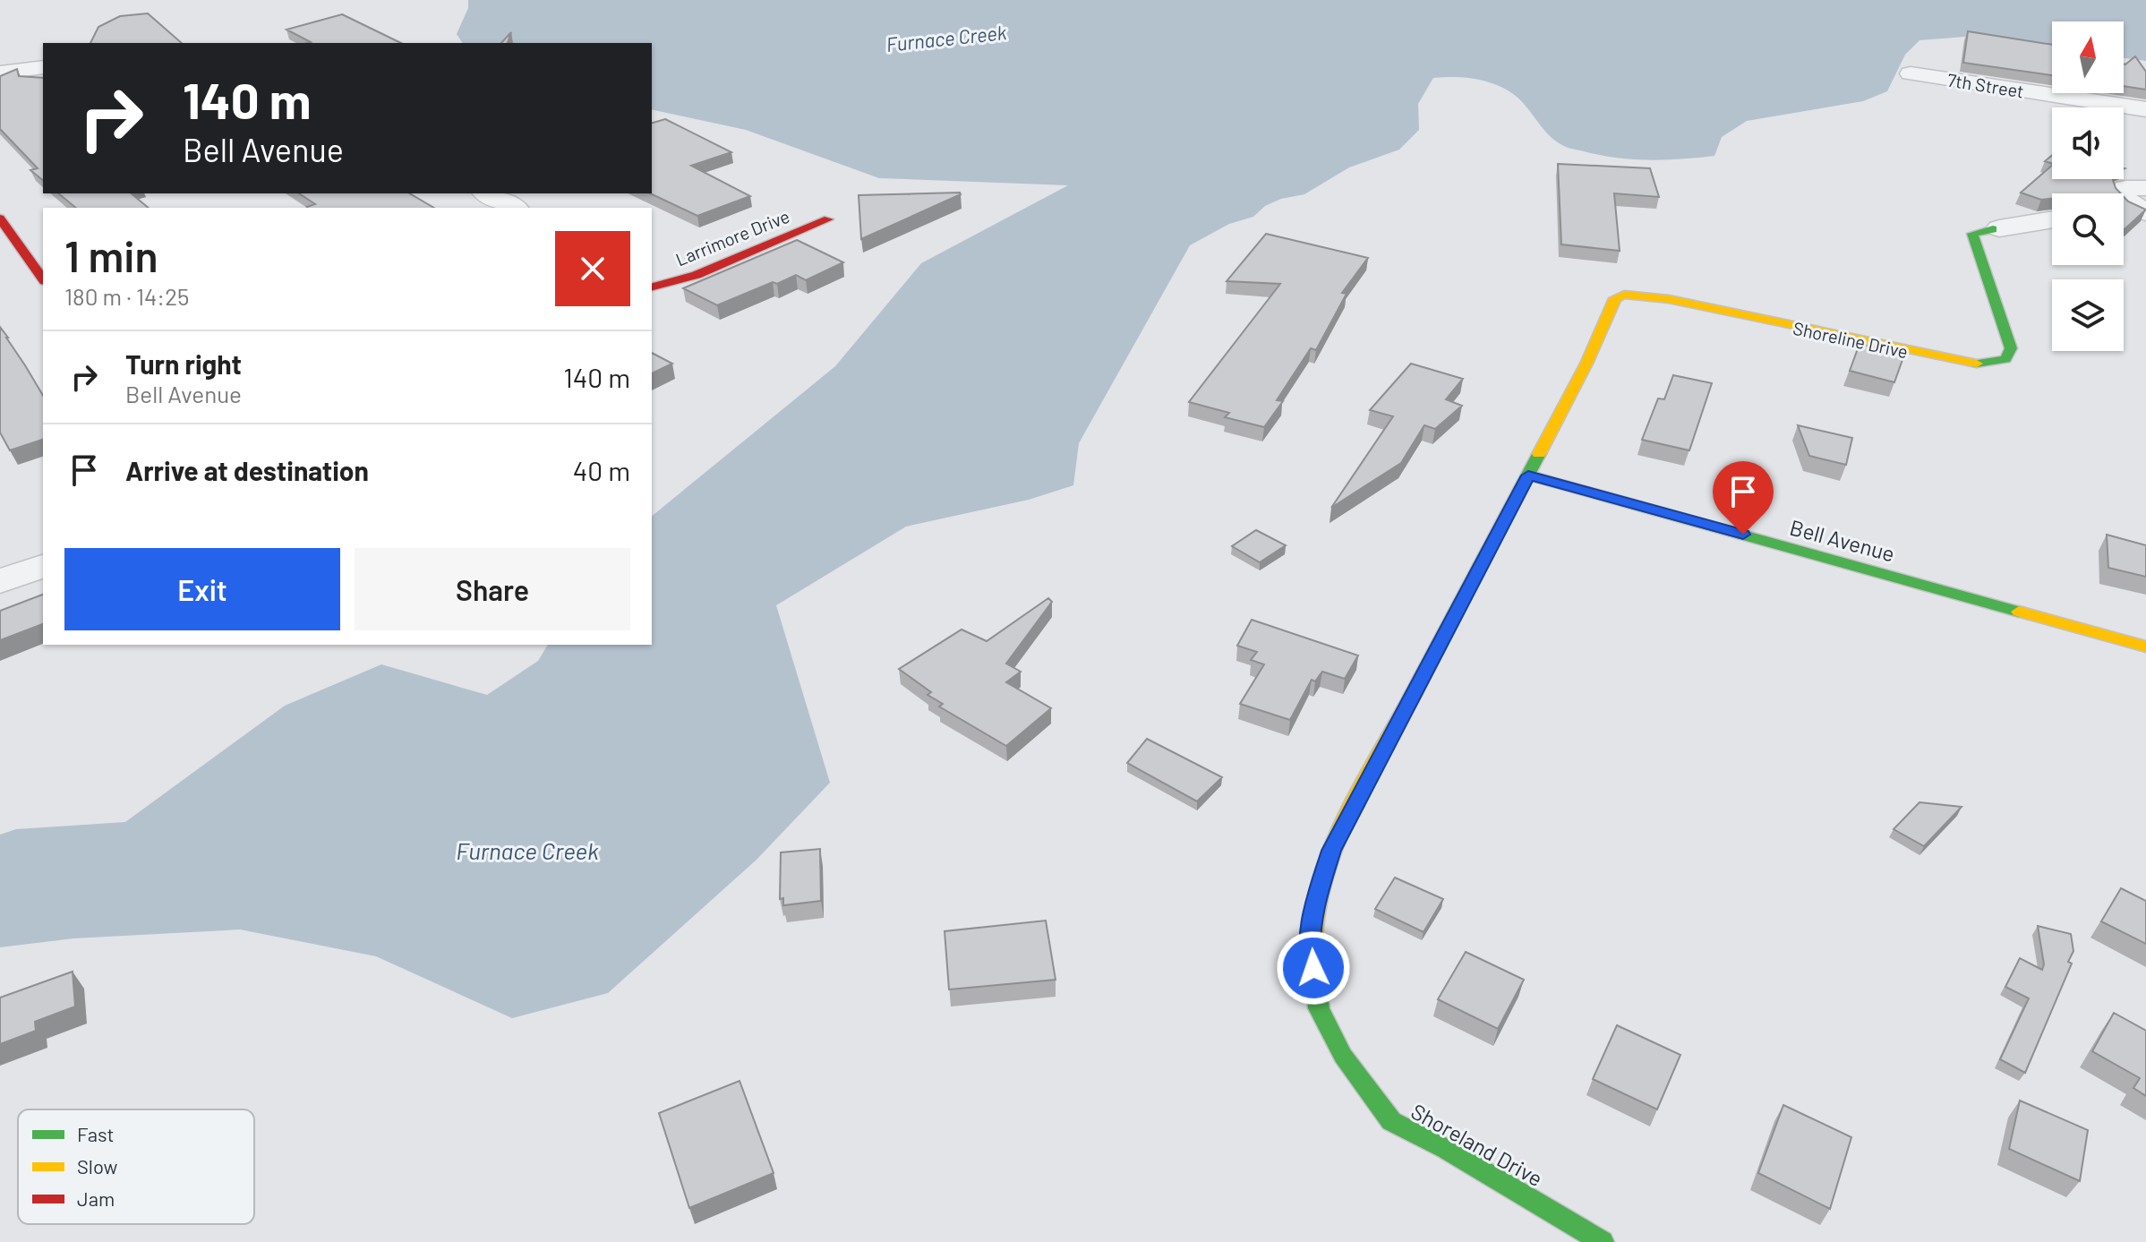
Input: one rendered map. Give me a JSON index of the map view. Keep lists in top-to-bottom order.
{
  "streets": {
    "street": [
      "7th Street",
      "Larrimore Drive",
      "Shoreline Drive",
      "Bell Avenue",
      "Shoreland Drive"
    ]
  },
  "crossings": [
    ["Shoreline Drive", "Shoreland Drive"],
    ["Bell Avenue", "Shoreland Drive"]
  ],
  "water": ["Furnace Creek"],
  "legend": ["Fast", "Slow", "Jam"],
  "north": "top",
  "page": {
    "turn": ["140 m", "Bell Avenue"],
    "heading": ["1 min", "180 m · 14:25"],
    "list": [
      {
        "name": "Turn right",
        "note": "Bell Avenue",
        "value": "140 m"
      },
      {
        "name": "Arrive at destination",
        "value": "40 m"
      }
    ],
    "buttons": ["Exit", "Share"]
  }
}
